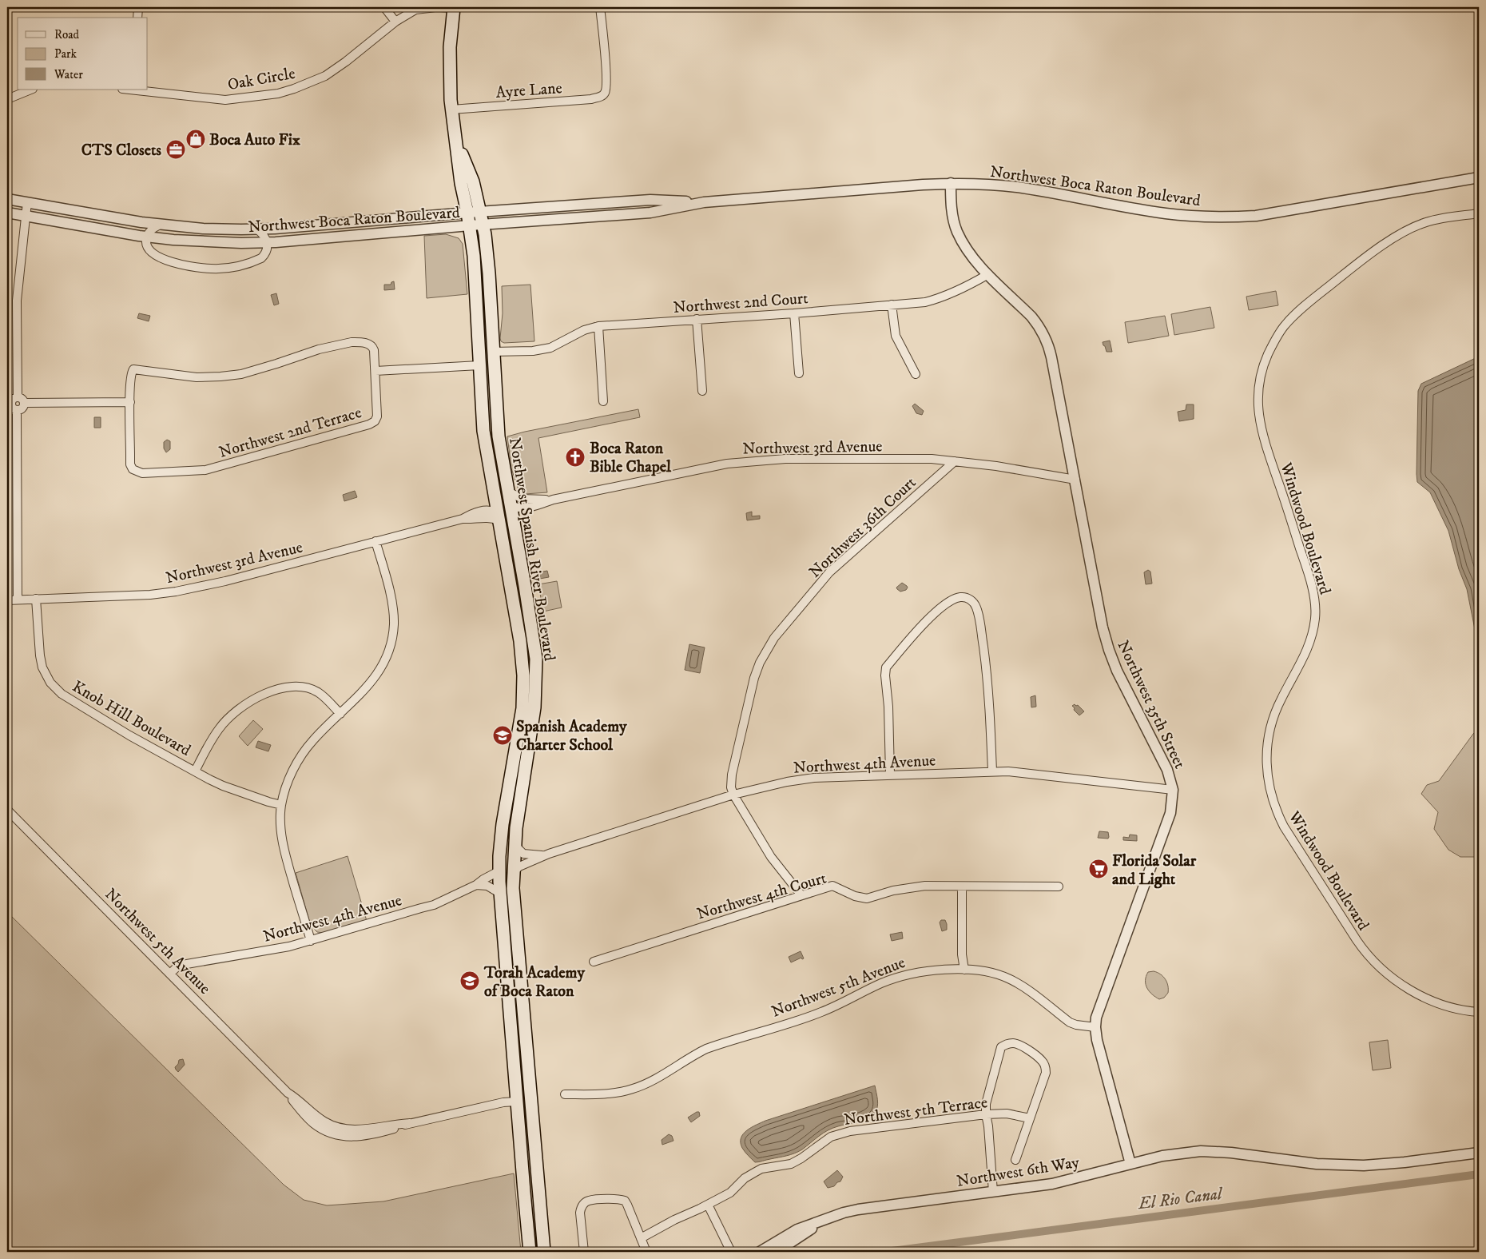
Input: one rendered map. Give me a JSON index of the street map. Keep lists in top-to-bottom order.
{
  "streets": {
    "main road": ["Northwest Spanish River Boulevard"],
    "street": [
      "Oak Circle",
      "Ayre Lane",
      "Northwest Boca Raton Boulevard",
      "Northwest 2nd Court",
      "Northwest 2nd Terrace",
      "Northwest 3rd Avenue",
      "Northwest 36th Court",
      "Windwood Boulevard",
      "Northwest 35th Street",
      "Knob Hill Boulevard",
      "Northwest 4th Avenue",
      "Northwest 4th Court",
      "Northwest 5th Avenue",
      "Northwest 5th Terrace",
      "Northwest 6th Way"
    ]
  },
  "crossings": [
    ["Oak Circle", "Northwest Spanish River Boulevard"],
    ["Ayre Lane", "Northwest Spanish River Boulevard"],
    ["Northwest Boca Raton Boulevard", "Northwest Spanish River Boulevard"],
    ["Northwest Boca Raton Boulevard", "Northwest 35th Street"],
    ["Northwest 2nd Court", "Northwest Spanish River Boulevard"],
    ["Northwest 2nd Court", "Northwest 35th Street"],
    ["Northwest 3rd Avenue", "Northwest 36th Court"],
    ["Northwest 3rd Avenue", "Northwest Spanish River Boulevard"],
    ["Northwest 3rd Avenue", "Northwest 35th Street"],
    ["Northwest 3rd Avenue", "Knob Hill Boulevard"],
    ["Northwest 36th Court", "Northwest 4th Avenue"],
    ["Northwest Spanish River Boulevard", "Northwest 4th Avenue"],
    ["Northwest Spanish River Boulevard", "Northwest 5th Avenue"],
    ["Northwest 35th Street", "Northwest 4th Avenue"],
    ["Northwest 35th Street", "Northwest 5th Avenue"],
    ["Northwest 35th Street", "Northwest 6th Way"],
    ["Northwest 4th Avenue", "Northwest 5th Avenue"]
  ],
  "water": ["El Rio Canal"],
  "places": {
    "shop": ["Boca Auto Fix"],
    "office": ["CTS Closets"],
    "church": ["Boca Raton Bible Chapel"],
    "school or university": ["Spanish Academy Charter School", "Torah Academy of Boca Raton"],
    "supermarket": ["Florida Solar and Light"]
  },
  "legend": ["Road", "Park", "Water"]
}
